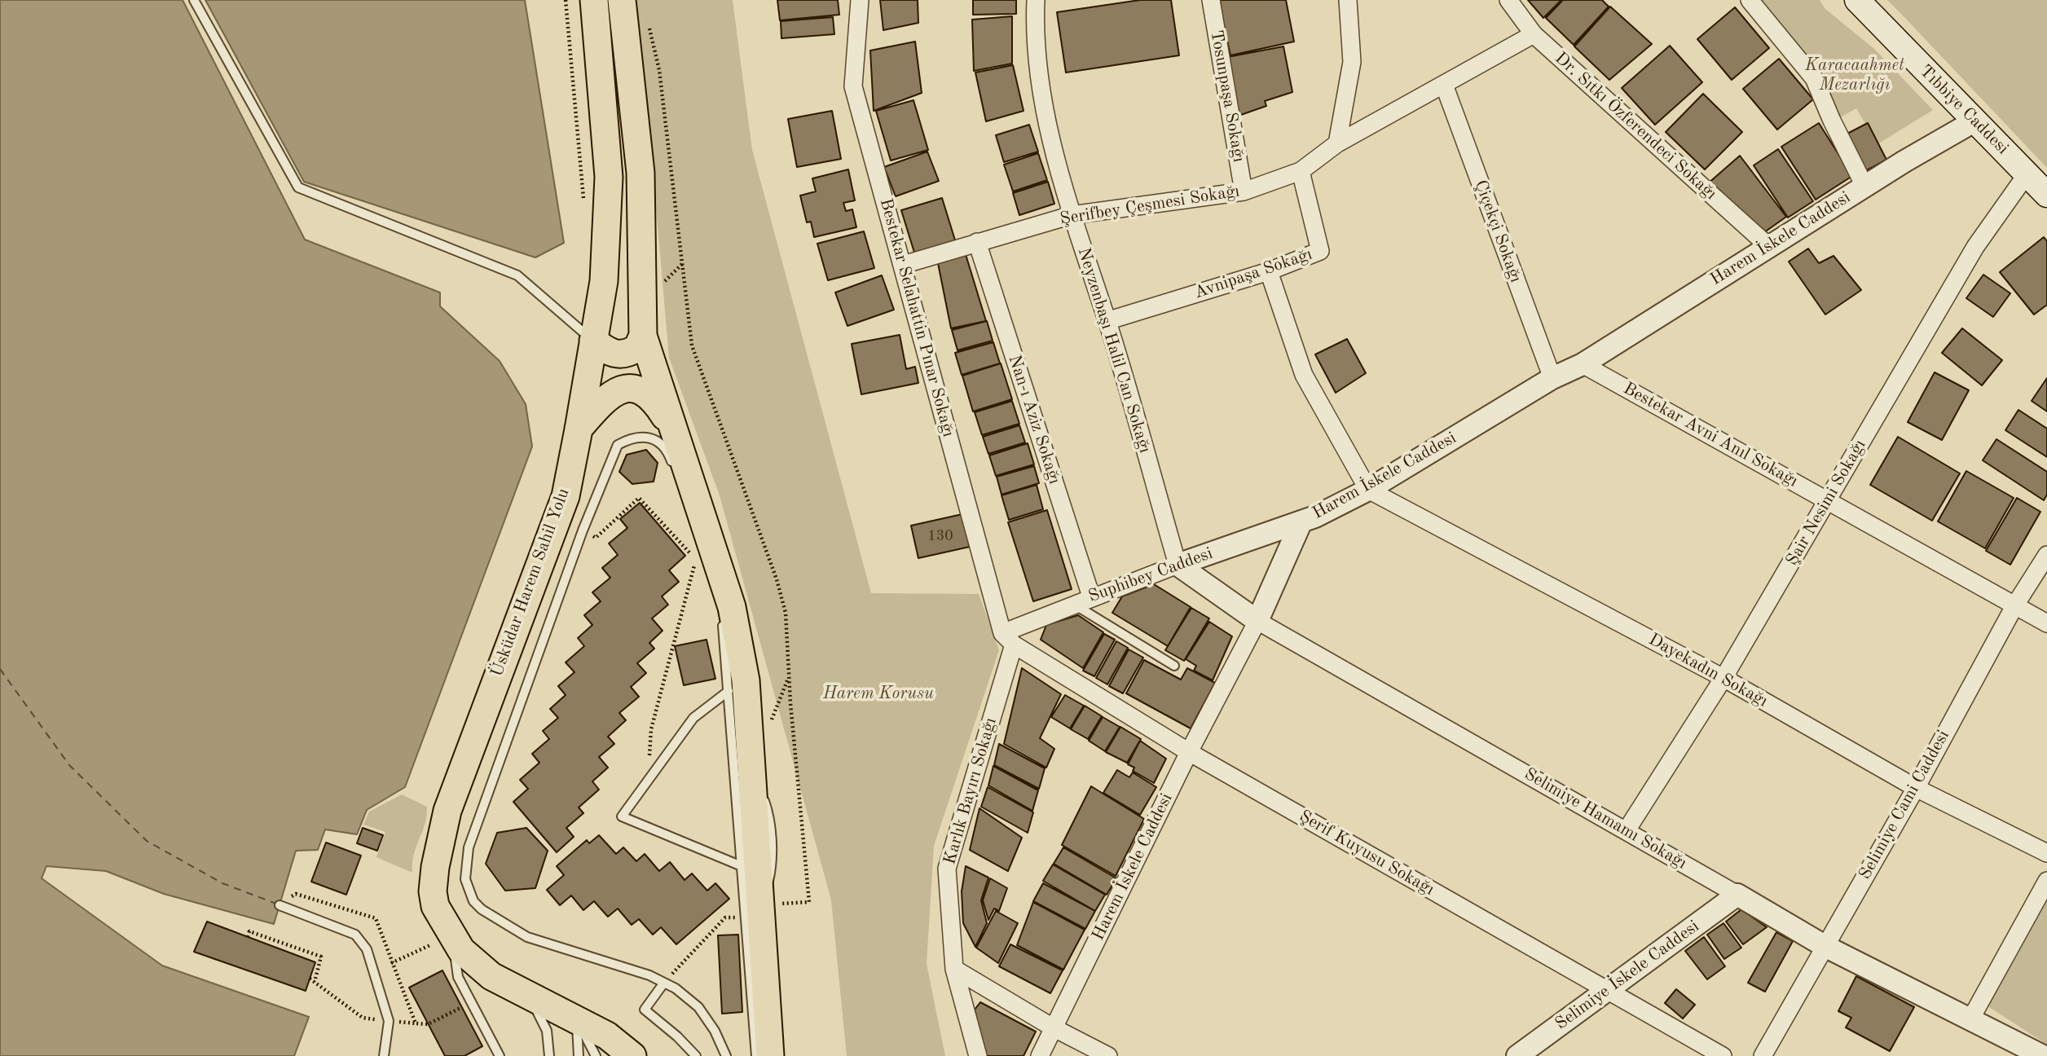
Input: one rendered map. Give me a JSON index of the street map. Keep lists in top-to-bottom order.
{
  "streets": {
    "main road": ["Tıbbiye Caddesi", "Üsküdar Harem Sahil Yolu"],
    "street": [
      "Tosunpaşa Sokağı",
      "Dr. Sıtkı Özferendeci Sokağı",
      "Şerifbey Çeşmesi Sokağı",
      "Çiçekçi Sokağı",
      "Harem İskele Caddesi",
      "Avnipaşa Sokağı",
      "Bestekar Selahattin Pınar Sokağı",
      "Neyzenbaşı Halil Can Sokağı",
      "Nan-ı Aziz Sokağı",
      "Bestekar Avni Anıl Sokağı",
      "Şair Nesimi Sokağı",
      "Suphibey Caddesi",
      "Dayekadın Sokağı",
      "Karlık Bayırı Sokağı",
      "Selimiye Cami Caddesi",
      "Selimiye Hamamı Sokağı",
      "Şerif Kuyusu Sokağı",
      "Selimiye İskele Caddesi"
    ]
  },
  "crossings": [
    ["Tosunpaşa Sokağı", "Şerifbey Çeşmesi Sokağı"],
    ["Tıbbiye Caddesi", "Harem İskele Caddesi"],
    ["Tıbbiye Caddesi", "Şair Nesimi Sokağı"],
    ["Dr. Sıtkı Özferendeci Sokağı", "Şerifbey Çeşmesi Sokağı"],
    ["Dr. Sıtkı Özferendeci Sokağı", "Harem İskele Caddesi"],
    ["Şerifbey Çeşmesi Sokağı", "Çiçekçi Sokağı"],
    ["Şerifbey Çeşmesi Sokağı", "Avnipaşa Sokağı"],
    ["Şerifbey Çeşmesi Sokağı", "Bestekar Selahattin Pınar Sokağı"],
    ["Şerifbey Çeşmesi Sokağı", "Neyzenbaşı Halil Can Sokağı"],
    ["Şerifbey Çeşmesi Sokağı", "Nan-ı Aziz Sokağı"],
    ["Çiçekçi Sokağı", "Harem İskele Caddesi"],
    ["Harem İskele Caddesi", "Bestekar Avni Anıl Sokağı"],
    ["Harem İskele Caddesi", "Suphibey Caddesi"],
    ["Harem İskele Caddesi", "Dayekadın Sokağı"],
    ["Harem İskele Caddesi", "Selimiye Hamamı Sokağı"],
    ["Harem İskele Caddesi", "Şerif Kuyusu Sokağı"],
    ["Avnipaşa Sokağı", "Neyzenbaşı Halil Can Sokağı"],
    ["Bestekar Selahattin Pınar Sokağı", "Suphibey Caddesi"],
    ["Bestekar Selahattin Pınar Sokağı", "Karlık Bayırı Sokağı"],
    ["Bestekar Selahattin Pınar Sokağı", "Şerif Kuyusu Sokağı"],
    ["Neyzenbaşı Halil Can Sokağı", "Suphibey Caddesi"],
    ["Neyzenbaşı Halil Can Sokağı", "Selimiye Hamamı Sokağı"],
    ["Nan-ı Aziz Sokağı", "Suphibey Caddesi"],
    ["Bestekar Avni Anıl Sokağı", "Şair Nesimi Sokağı"],
    ["Bestekar Avni Anıl Sokağı", "Selimiye Cami Caddesi"],
    ["Şair Nesimi Sokağı", "Dayekadın Sokağı"],
    ["Şair Nesimi Sokağı", "Selimiye Hamamı Sokağı"],
    ["Suphibey Caddesi", "Karlık Bayırı Sokağı"],
    ["Suphibey Caddesi", "Selimiye Hamamı Sokağı"],
    ["Suphibey Caddesi", "Şerif Kuyusu Sokağı"],
    ["Dayekadın Sokağı", "Selimiye Cami Caddesi"],
    ["Karlık Bayırı Sokağı", "Şerif Kuyusu Sokağı"],
    ["Selimiye Cami Caddesi", "Selimiye Hamamı Sokağı"],
    ["Selimiye Hamamı Sokağı", "Selimiye İskele Caddesi"],
    ["Şerif Kuyusu Sokağı", "Selimiye İskele Caddesi"]
  ],
  "parks": ["Karacaahmet Mezarlığı", "Harem Korusu"],
  "house_numbers": ["130"]
}
